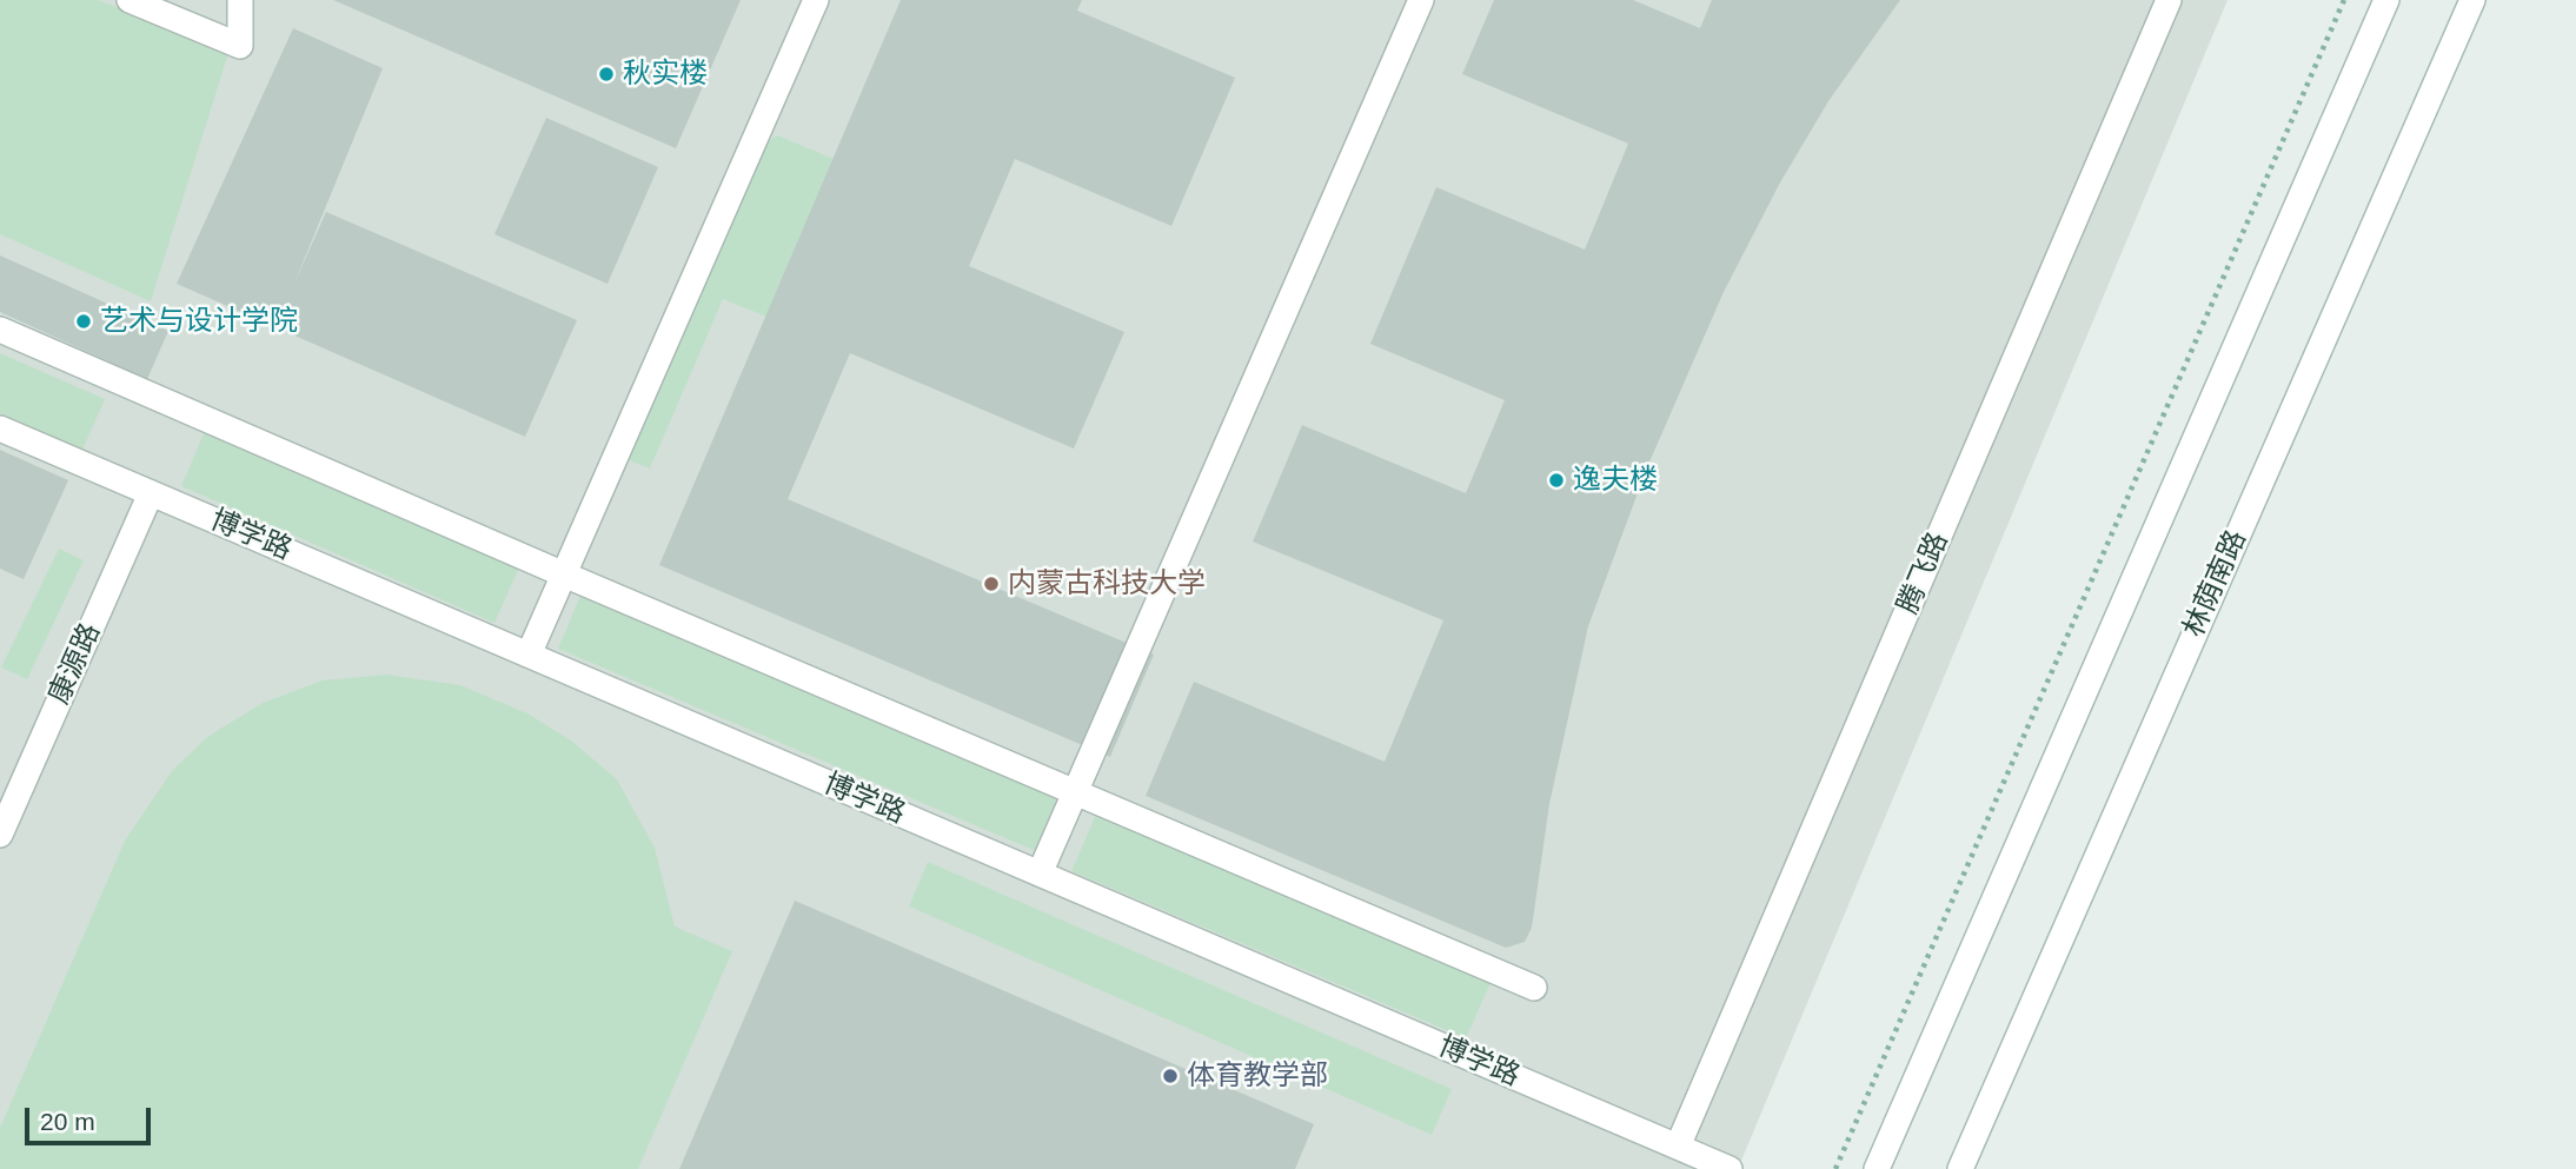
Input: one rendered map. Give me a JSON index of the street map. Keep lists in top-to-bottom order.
{
  "streets": {
    "street": [
      "博学路",
      "腾飞路",
      "林荫南路",
      "康源路"
    ]
  },
  "crossings": [
    ["博学路", "腾飞路"],
    ["博学路", "康源路"]
  ],
  "places": [
    "秋实楼",
    "艺术与设计学院",
    "逸夫楼",
    "内蒙古科技大学",
    "体育教学部"
  ],
  "scale_bar": "20 m"
}
